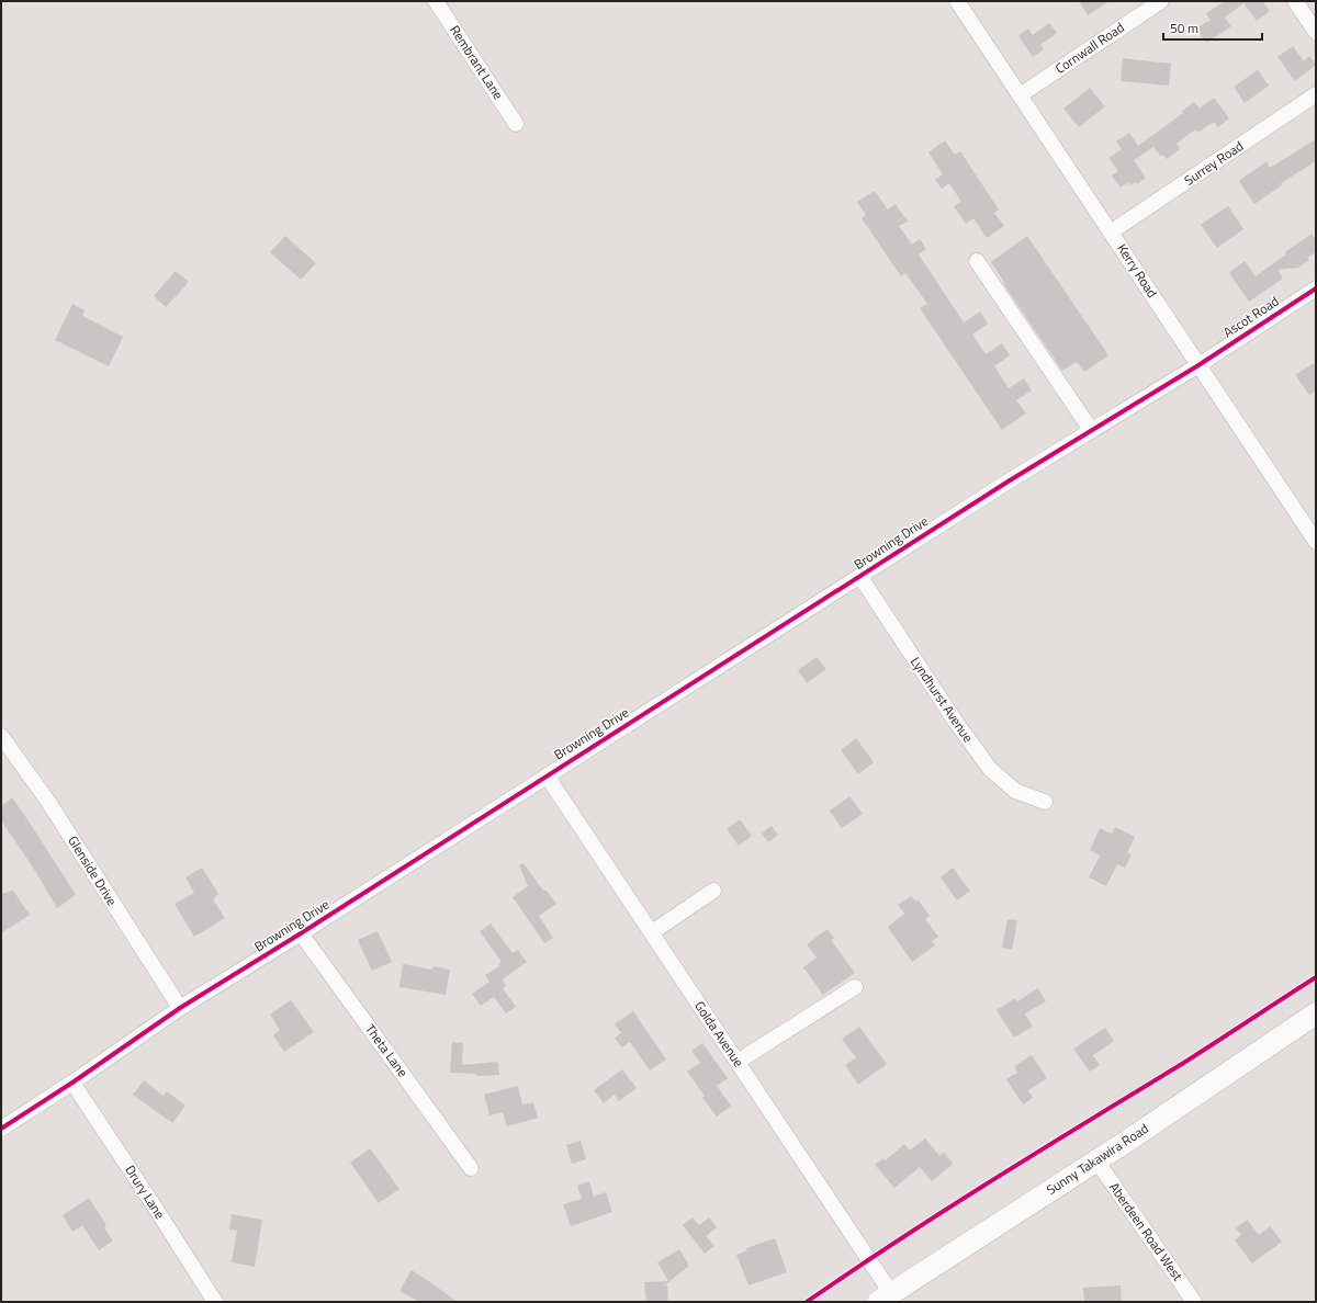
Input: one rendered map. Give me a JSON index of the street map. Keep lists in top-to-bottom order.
{
  "streets": {
    "main road": ["Sunny Takawira Road"],
    "street": [
      "Cornwall Road",
      "Rembrant Lane",
      "Surrey Road",
      "Kerry Road",
      "Ascot Road",
      "Browning Drive",
      "Lyndhurst Avenue",
      "Glenside Drive",
      "Golda Avenue",
      "Theta Lane",
      "Drury Lane",
      "Aberdeen Road West"
    ]
  },
  "crossings": [
    ["Cornwall Road", "Kerry Road"],
    ["Surrey Road", "Kerry Road"],
    ["Kerry Road", "Ascot Road"],
    ["Kerry Road", "Browning Drive"],
    ["Ascot Road", "Browning Drive"],
    ["Browning Drive", "Lyndhurst Avenue"],
    ["Browning Drive", "Glenside Drive"],
    ["Browning Drive", "Golda Avenue"],
    ["Browning Drive", "Theta Lane"],
    ["Browning Drive", "Drury Lane"],
    ["Golda Avenue", "Sunny Takawira Road"],
    ["Sunny Takawira Road", "Aberdeen Road West"]
  ],
  "scale_bar": "50 m"
}
